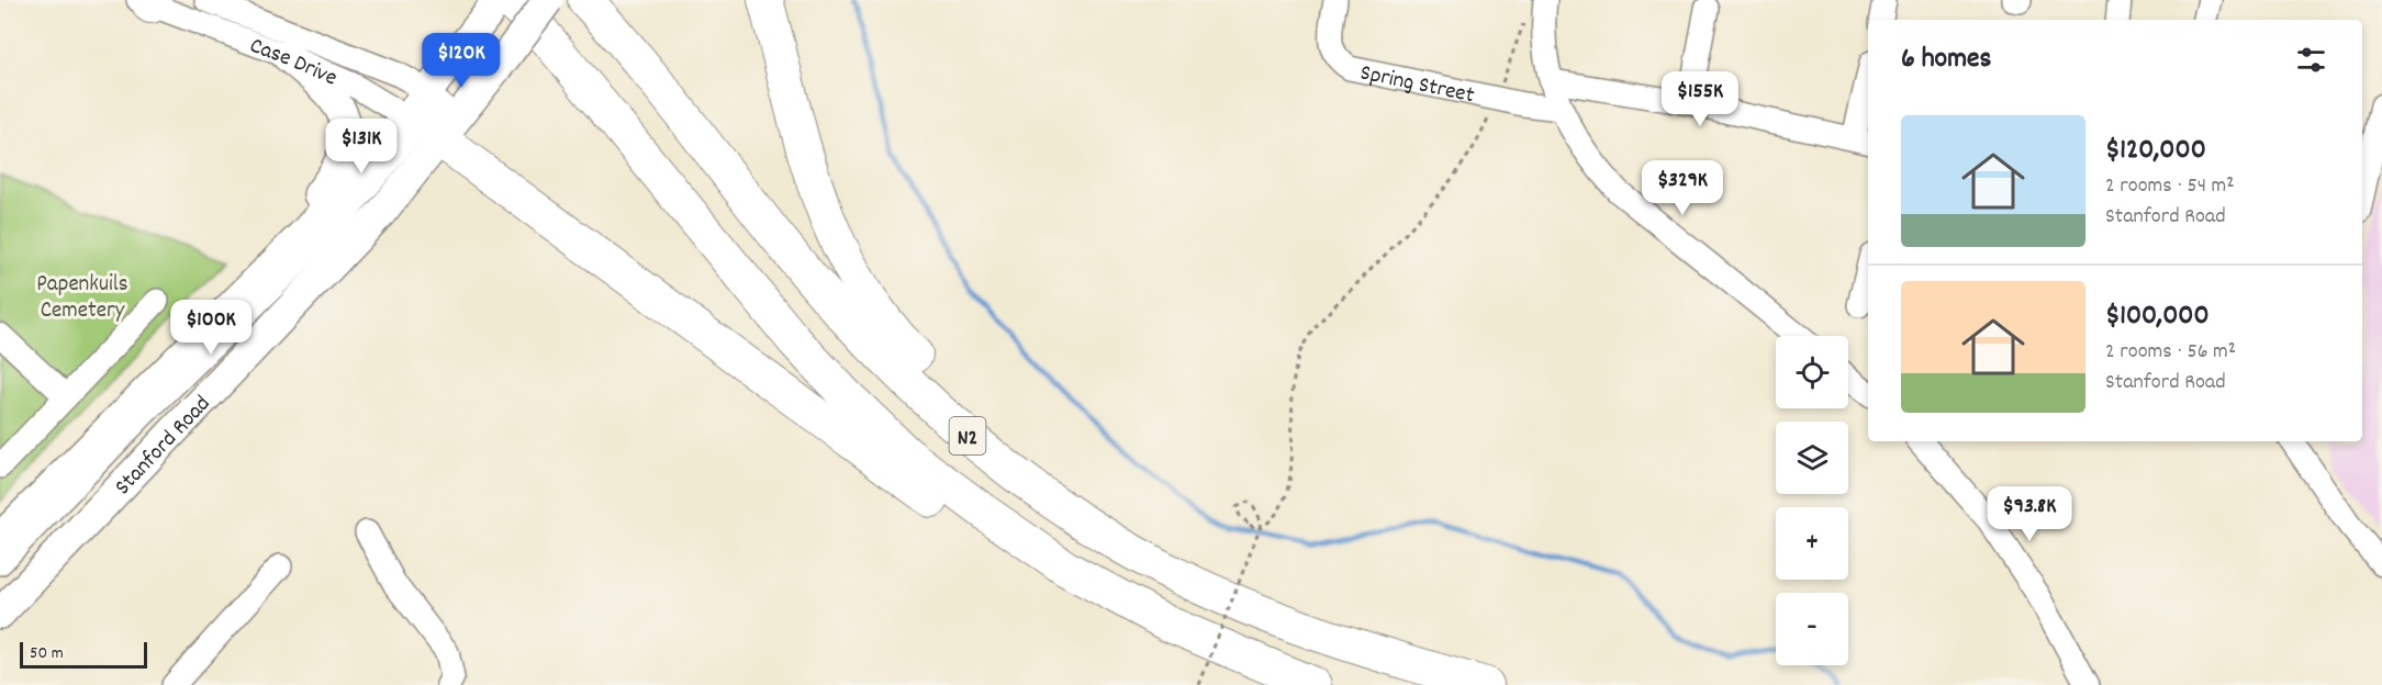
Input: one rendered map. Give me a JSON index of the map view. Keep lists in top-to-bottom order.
{
  "streets": {
    "highway": ["N2"],
    "main road": ["Stanford Road"],
    "street": ["Case Drive", "Spring Street"]
  },
  "crossings": [
    ["Case Drive", "Stanford Road"]
  ],
  "parks": ["Papenkuils Cemetery"],
  "scale_bar": "50 m",
  "page": {
    "heading": "6 homes",
    "price": [
      "$120K",
      "$155K",
      "$131K",
      "$329K",
      "$100K",
      "$93.8K"
    ],
    "list": [
      {
        "name": "$120,000",
        "note": "2 rooms · 54 m² · Stanford Road"
      },
      {
        "name": "$100,000",
        "note": "2 rooms · 56 m² · Stanford Road"
      }
    ],
    "map_buttons": ["+", "−"],
    "scale": "50 m"
  }
}
